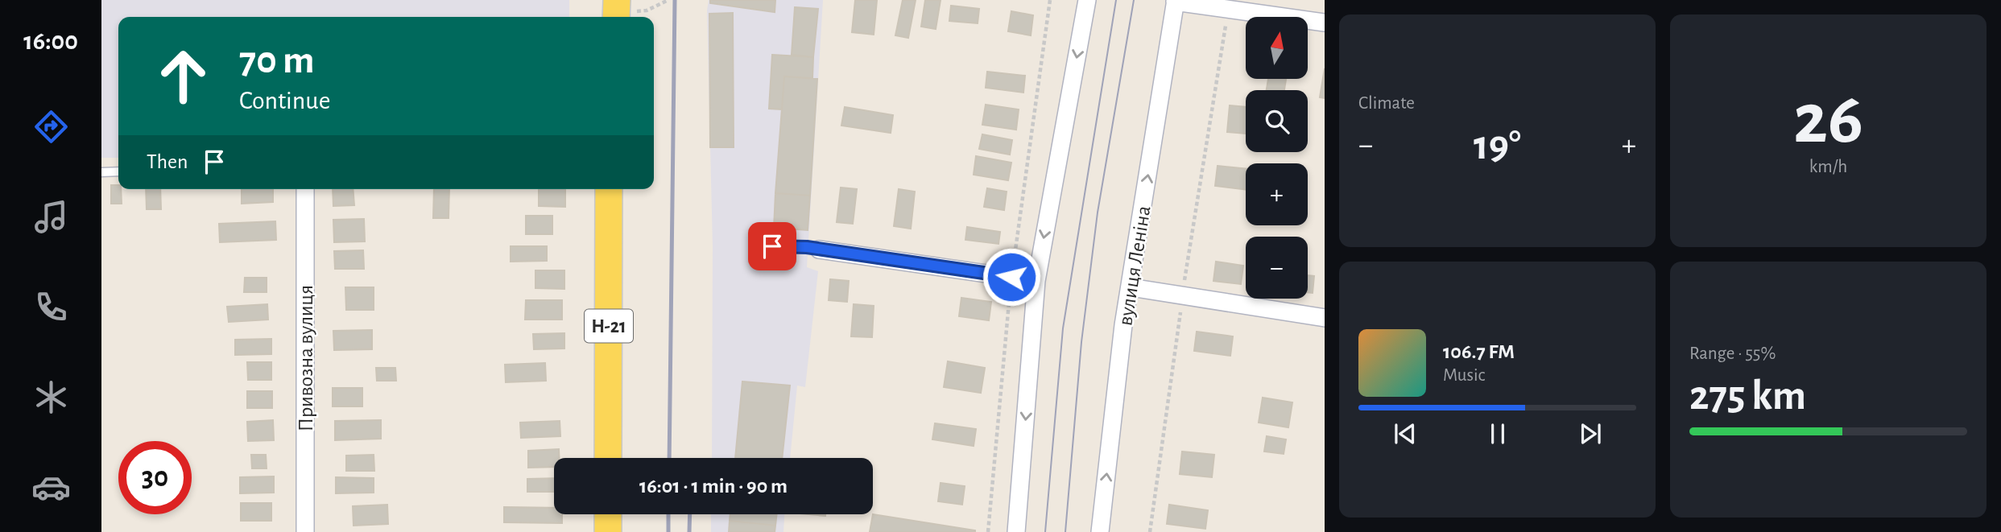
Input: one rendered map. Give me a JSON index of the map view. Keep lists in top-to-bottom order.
{
  "streets": {
    "main road": ["Н-21"],
    "street": ["вулиця Леніна", "Привозна вулиця"]
  },
  "north": "top",
  "page": {
    "tabs": "16:00",
    "tile": [
      "Climate",
      ["26", "km/h"],
      ["Range · 55%", "275 km"]
    ],
    "map_buttons": ["+", "−"],
    "turn": ["70 m", "Continue"],
    "heat": ["−", "19°", "+"],
    "then": "Then",
    "song": ["106.7 FM", "Music"],
    "limit": "30",
    "trip": "16:01 · 1 min · 90 m"
  }
}
